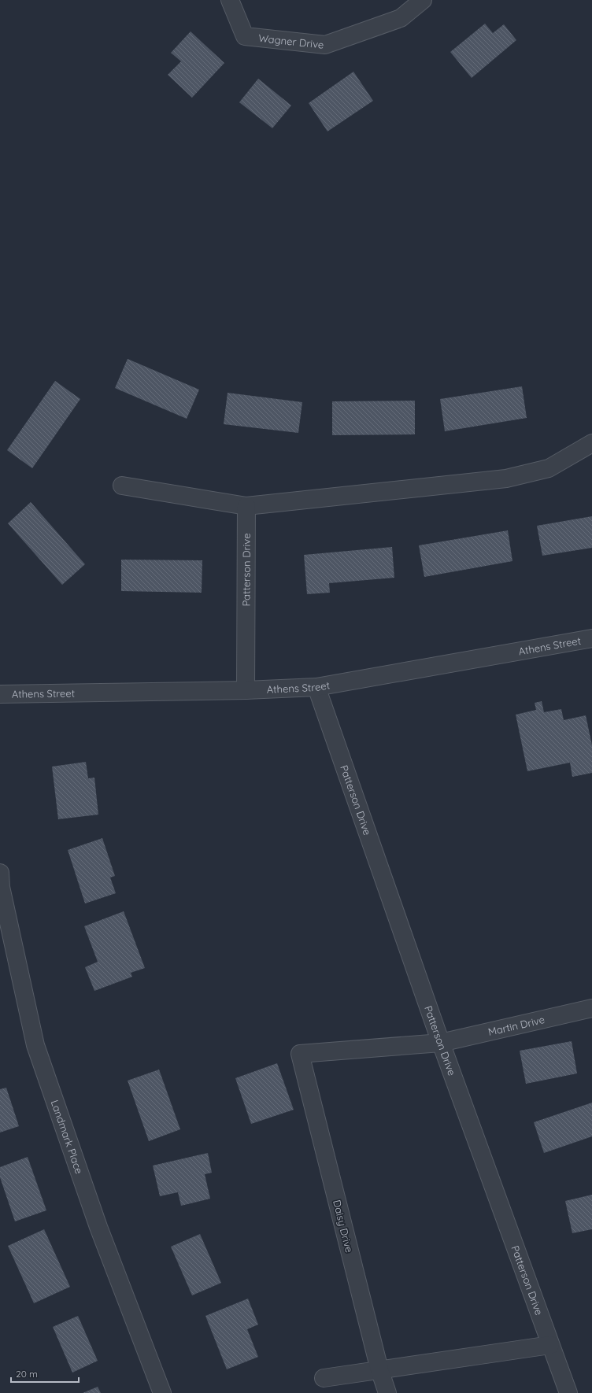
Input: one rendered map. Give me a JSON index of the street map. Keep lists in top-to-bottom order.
{
  "streets": {
    "street": [
      "Wagner Drive",
      "Patterson Drive",
      "Athens Street",
      "Martin Drive",
      "Landmark Place",
      "Daisy Drive"
    ]
  },
  "crossings": [
    ["Patterson Drive", "Athens Street"],
    ["Patterson Drive", "Martin Drive"],
    ["Patterson Drive", "Daisy Drive"],
    ["Martin Drive", "Daisy Drive"]
  ],
  "scale_bar": "20 m"
}
